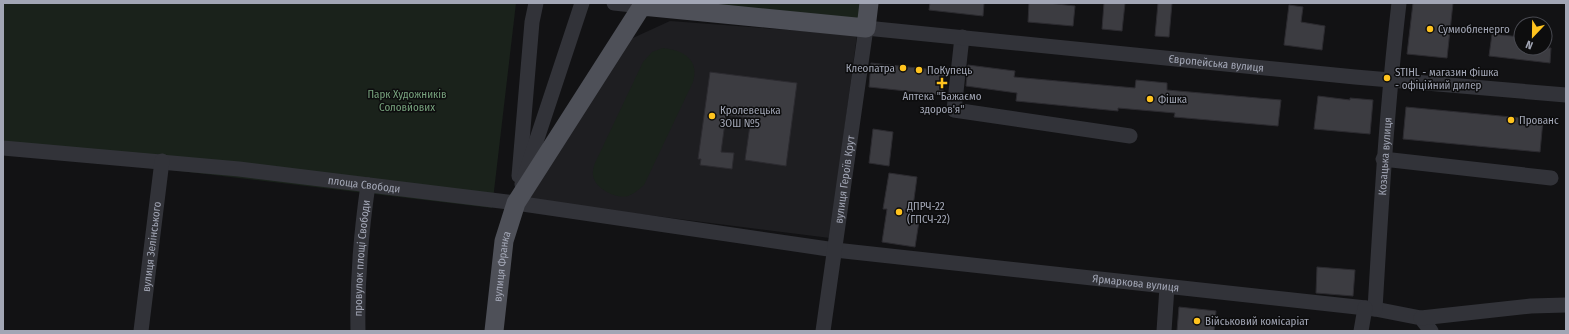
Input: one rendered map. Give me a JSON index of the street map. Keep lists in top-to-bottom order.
{
  "streets": {
    "main road": ["вулиця Франка"],
    "street": [
      "Європейська вулиця",
      "Козацька вулиця",
      "вулиця Героїв Крут",
      "площа Свободи",
      "вулиця Зелінського",
      "провулок площі Свободи",
      "Ярмаркова вулиця"
    ]
  },
  "crossings": [
    ["Європейська вулиця", "Козацька вулиця"],
    ["Європейська вулиця", "вулиця Героїв Крут"],
    ["Козацька вулиця", "Ярмаркова вулиця"],
    ["вулиця Героїв Крут", "площа Свободи"],
    ["вулиця Героїв Крут", "Ярмаркова вулиця"],
    ["площа Свободи", "вулиця Зелінського"],
    ["площа Свободи", "провулок площі Свободи"],
    ["площа Свободи", "вулиця Франка"],
    ["площа Свободи", "Ярмаркова вулиця"]
  ],
  "parks": ["Парк Художників Соловйових"],
  "places": {
    "other": [
      "Сумиобленерго",
      "Клеопатра",
      "ПоКупець",
      "STIHL - магазин Фішка - офіційний дилер",
      "Фішка",
      "Кролевецька ЗОШ №5",
      "Прованс",
      "ДПРЧ-22 (ГПСЧ-22)",
      "Військовий комісаріат"
    ],
    "health": ["Аптека \"Бажаємо здоров'я\""]
  },
  "north": "bottom"
}
